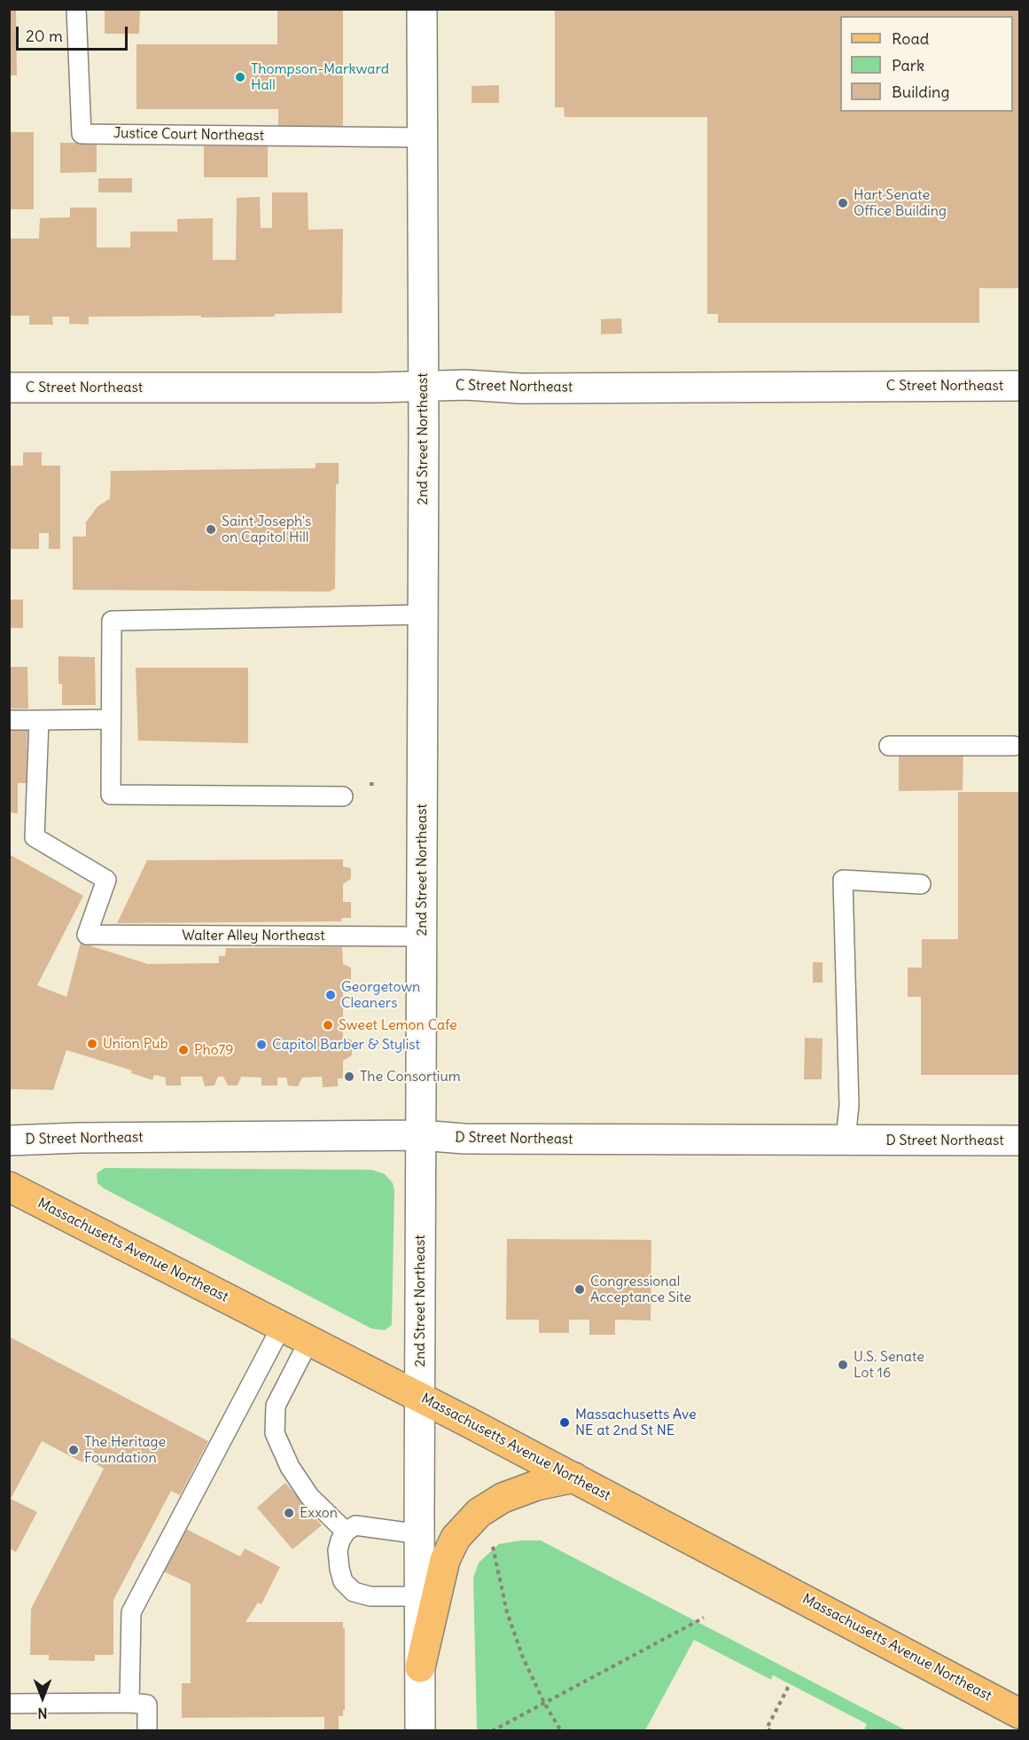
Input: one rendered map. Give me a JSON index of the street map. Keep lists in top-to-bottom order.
{
  "streets": {
    "main road": ["Massachusetts Avenue Northeast"],
    "street": ["C Street Northeast", "2nd Street Northeast", "D Street Northeast"],
    "lane": ["Justice Court Northeast", "Walter Alley Northeast"]
  },
  "crossings": [
    ["Justice Court Northeast", "2nd Street Northeast"],
    ["C Street Northeast", "2nd Street Northeast"],
    ["2nd Street Northeast", "Walter Alley Northeast"],
    ["2nd Street Northeast", "D Street Northeast"],
    ["2nd Street Northeast", "Massachusetts Avenue Northeast"]
  ],
  "places": [
    "Thompson-Markward Hall",
    "Hart Senate Office Building",
    "Saint Joseph's on Capitol Hill",
    "Georgetown Cleaners",
    "Sweet Lemon Cafe",
    "Union Pub",
    "Capitol Barber & Stylist",
    "Pho79",
    "The Consortium",
    "Congressional Acceptance Site",
    "U.S. Senate Lot 16",
    "Massachusetts Ave NE at 2nd St NE",
    "The Heritage Foundation",
    "Exxon"
  ],
  "legend": ["Road", "Park", "Building"],
  "scale_bar": "20 m",
  "north": "bottom"
}
